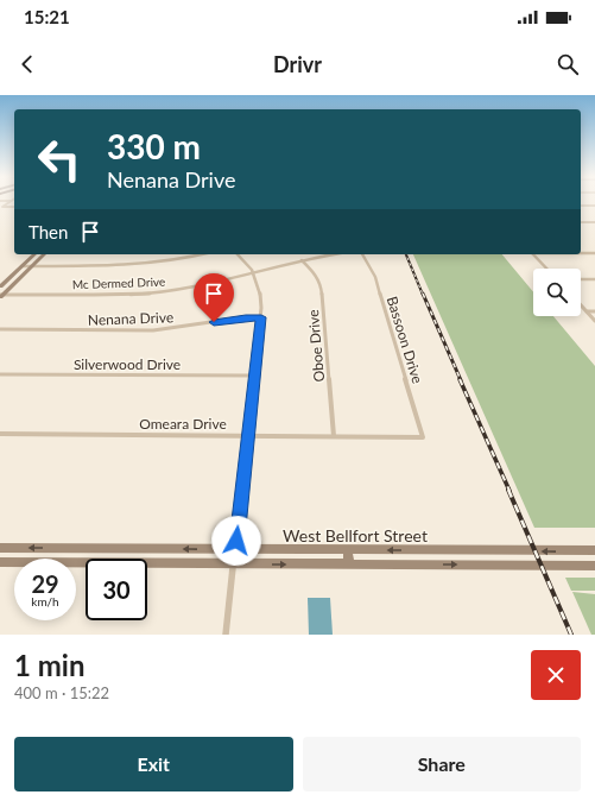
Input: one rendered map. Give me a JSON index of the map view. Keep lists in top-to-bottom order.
{
  "streets": {
    "main road": ["West Bellfort Street"],
    "street": [
      "Mc Dermed Drive",
      "Nenana Drive",
      "Bassoon Drive",
      "Oboe Drive",
      "Silverwood Drive",
      "Omeara Drive"
    ]
  },
  "crossings": [
    ["Mc Dermed Drive", "Oboe Drive"],
    ["Bassoon Drive", "Omeara Drive"],
    ["Oboe Drive", "Omeara Drive"]
  ],
  "page": {
    "status": "15:21",
    "header": "Drivr",
    "turn": ["330 m", "Nenana Drive"],
    "then": "Then",
    "speed": "29 km/h",
    "limit": "30",
    "heading": ["1 min", "400 m · 15:22"],
    "buttons": ["Exit", "Share"]
  }
}
